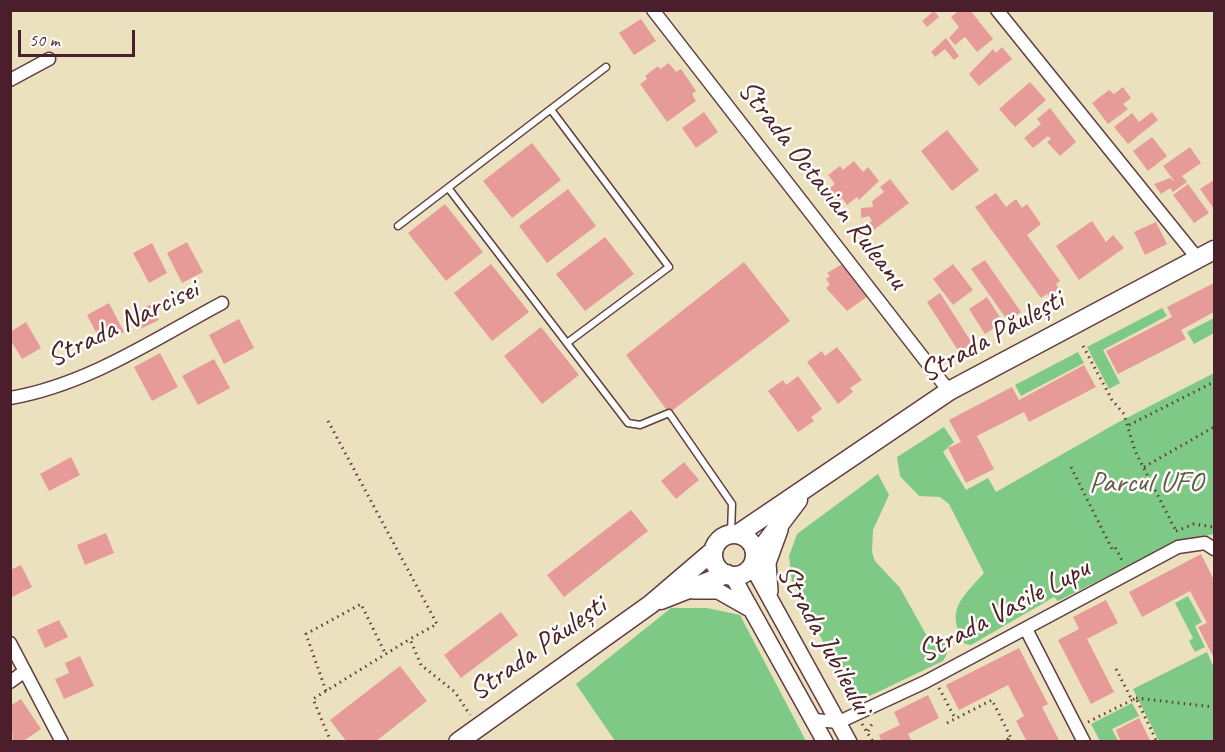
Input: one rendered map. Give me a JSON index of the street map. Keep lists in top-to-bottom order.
{
  "streets": {
    "main road": ["Strada Păulești"],
    "street": [
      "Strada Octavian Ruleanu",
      "Strada Narcisei",
      "Strada Vasile Lupu",
      "Strada Jubileului"
    ]
  },
  "crossings": [
    ["Strada Octavian Ruleanu", "Strada Păulești"],
    ["Strada Păulești", "Strada Jubileului"],
    ["Strada Vasile Lupu", "Strada Jubileului"]
  ],
  "parks": ["Parcul UFO"],
  "scale_bar": "50 m"
}
